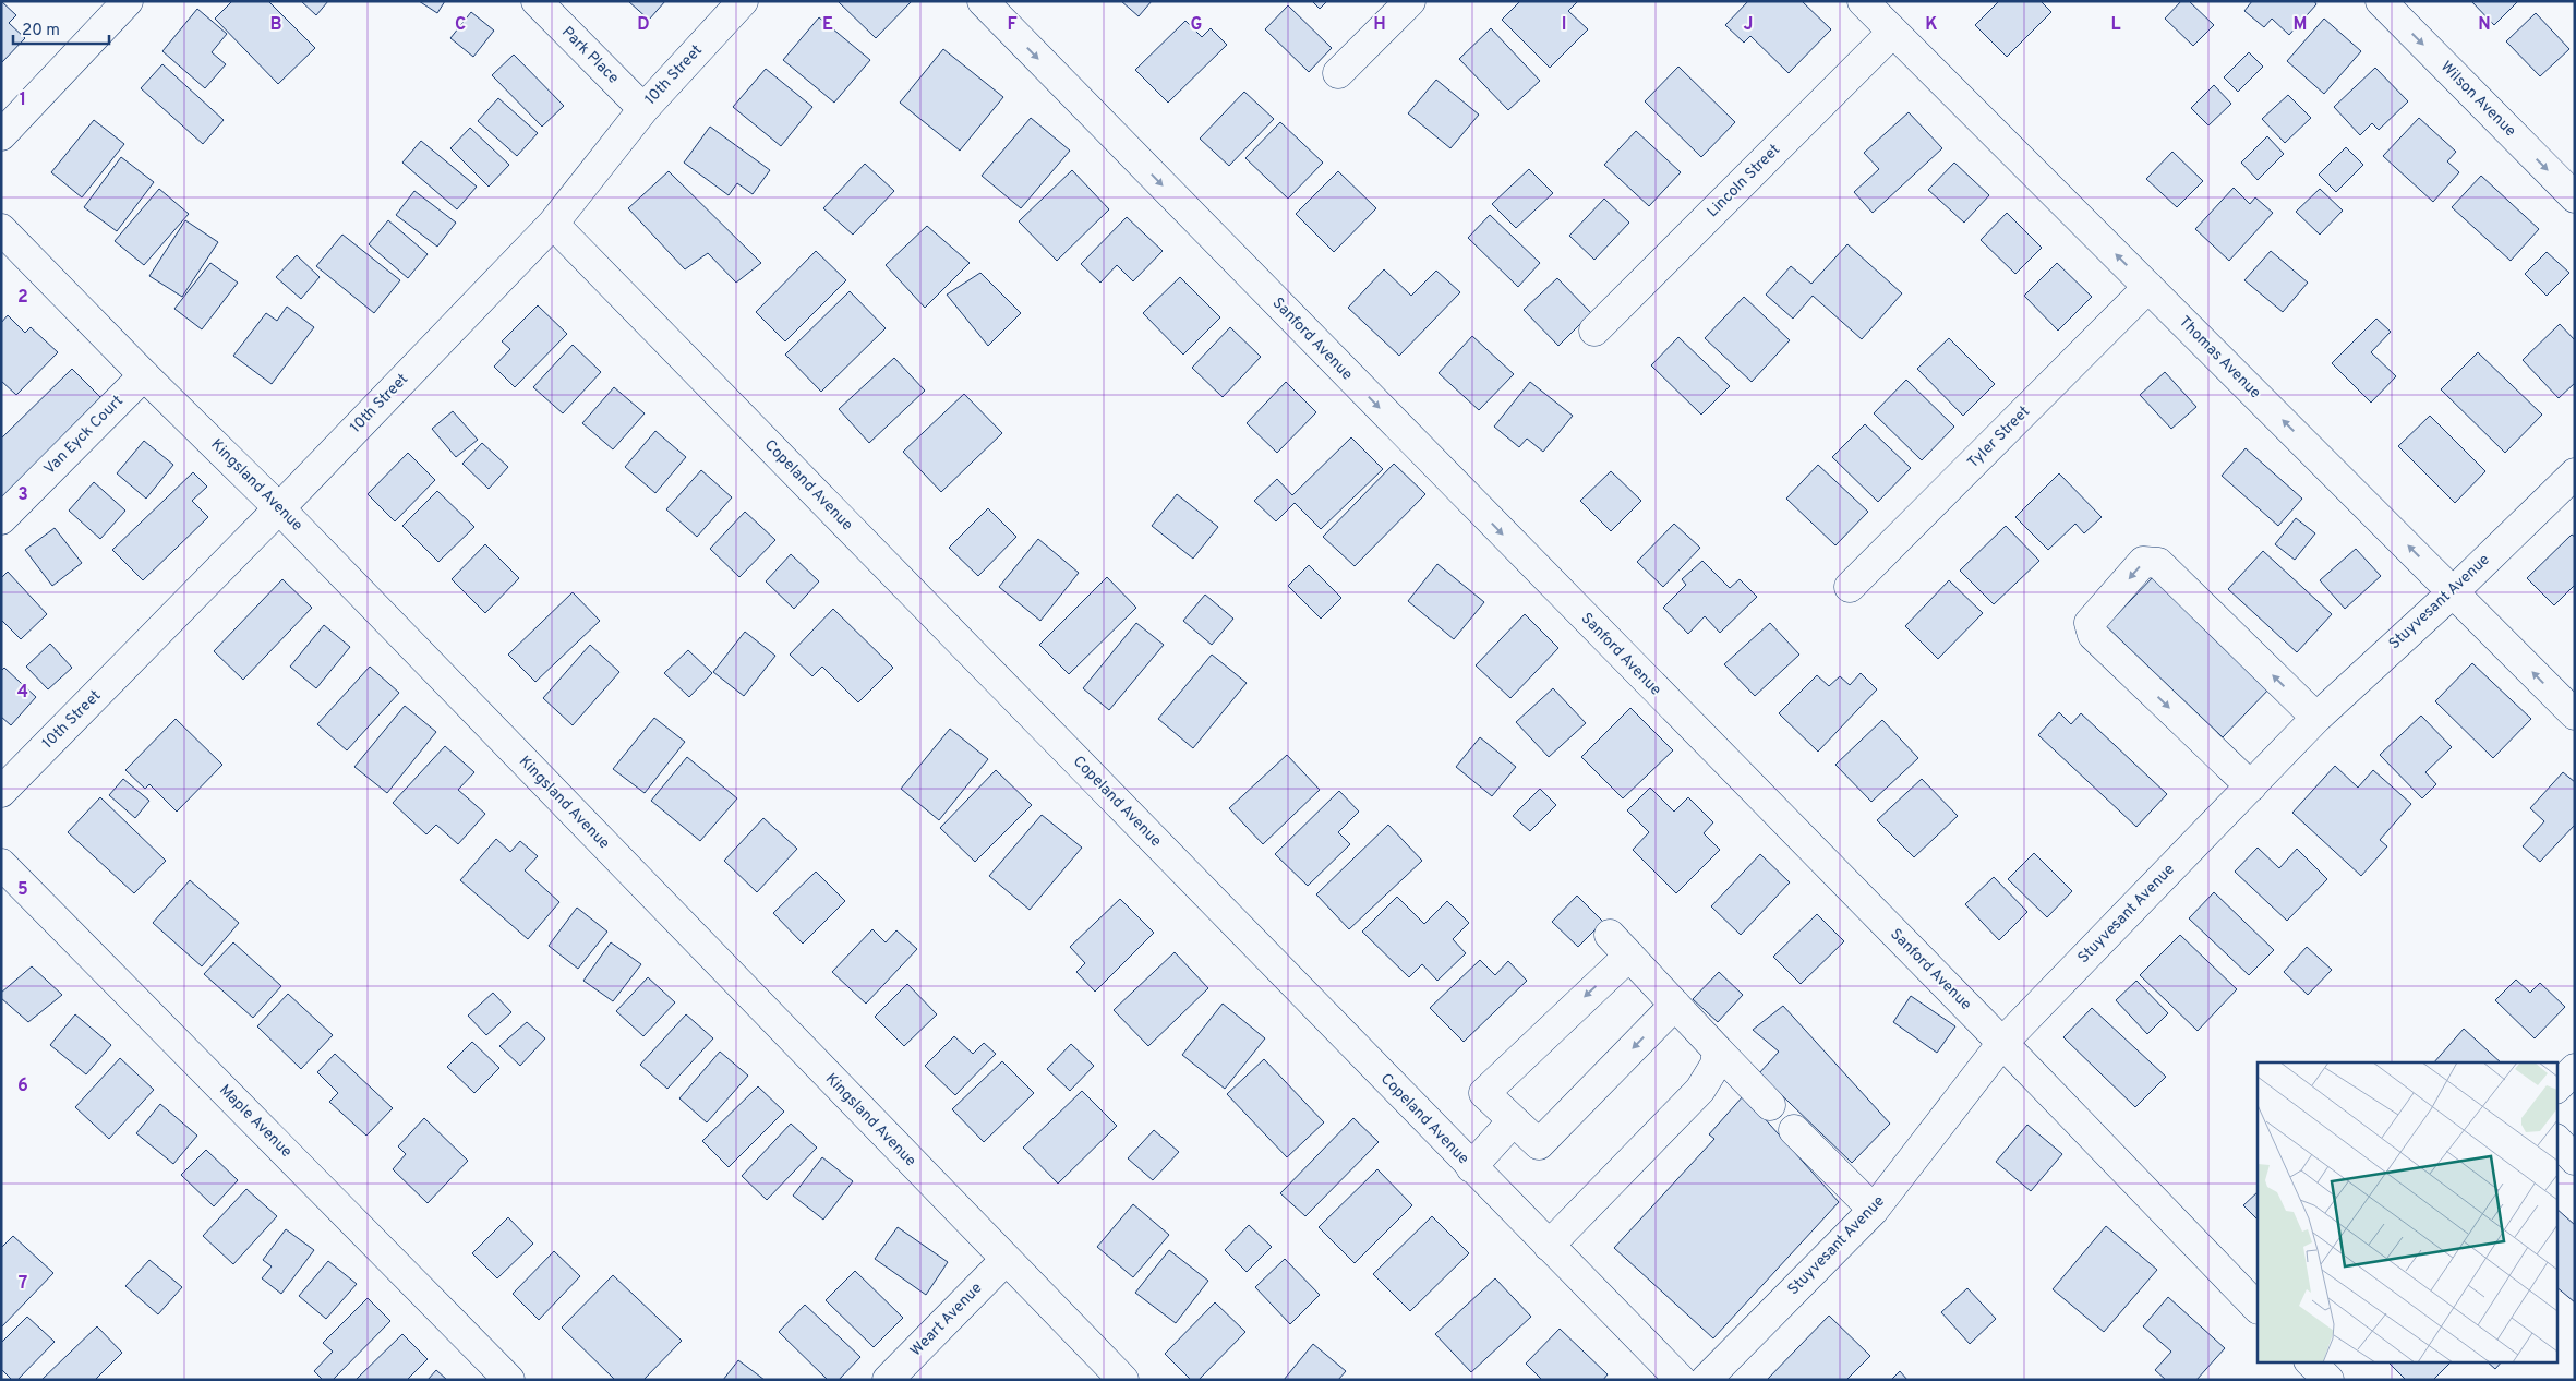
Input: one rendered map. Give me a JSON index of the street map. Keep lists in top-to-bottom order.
{
  "streets": {
    "street": [
      "Park Place",
      "10th Street",
      "Wilson Avenue",
      "Lincoln Street",
      "Sanford Avenue",
      "Thomas Avenue",
      "Van Eyck Court",
      "Tyler Street",
      "Kingsland Avenue",
      "Copeland Avenue",
      "Stuyvesant Avenue",
      "Maple Avenue",
      "Weart Avenue"
    ]
  },
  "crossings": [
    ["Park Place", "10th Street"],
    ["10th Street", "Kingsland Avenue"],
    ["10th Street", "Copeland Avenue"],
    ["Lincoln Street", "Thomas Avenue"],
    ["Sanford Avenue", "Stuyvesant Avenue"],
    ["Thomas Avenue", "Tyler Street"],
    ["Thomas Avenue", "Stuyvesant Avenue"],
    ["Van Eyck Court", "Kingsland Avenue"],
    ["Kingsland Avenue", "Weart Avenue"]
  ],
  "one_way": ["Wilson Avenue", "Sanford Avenue", "Thomas Avenue"],
  "scale_bar": "20 m",
  "grid": {
    "columns": [
      "B",
      "C",
      "D",
      "E",
      "F",
      "G",
      "H",
      "I",
      "J",
      "K",
      "L",
      "M",
      "N"
    ],
    "rows": [
      "1",
      "2",
      "3",
      "4",
      "5",
      "6",
      "7"
    ]
  }
}
